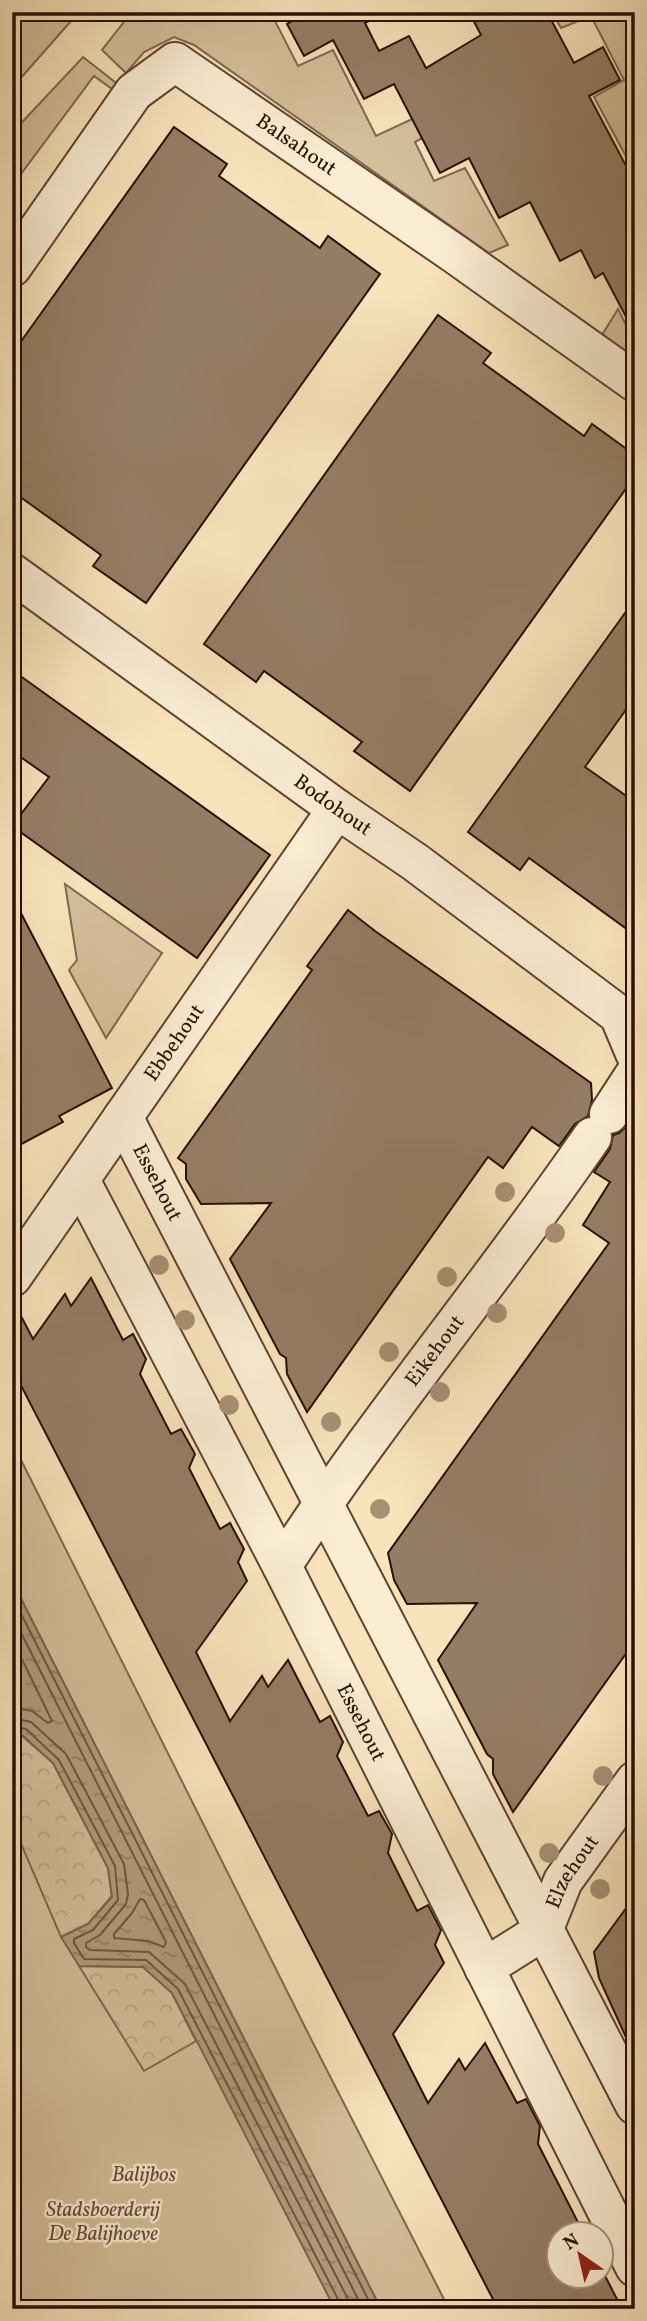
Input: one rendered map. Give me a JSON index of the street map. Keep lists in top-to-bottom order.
{
  "streets": {
    "street": [
      "Balsahout",
      "Bodohout",
      "Ebbehout",
      "Essehout",
      "Eikehout",
      "Elzehout"
    ]
  },
  "crossings": [
    ["Bodohout", "Ebbehout"],
    ["Ebbehout", "Essehout"],
    ["Essehout", "Eikehout"],
    ["Essehout", "Elzehout"]
  ],
  "parks": ["Balijbos", "Stadsboerderij De Balijhoeve"],
  "north": "top left"
}
